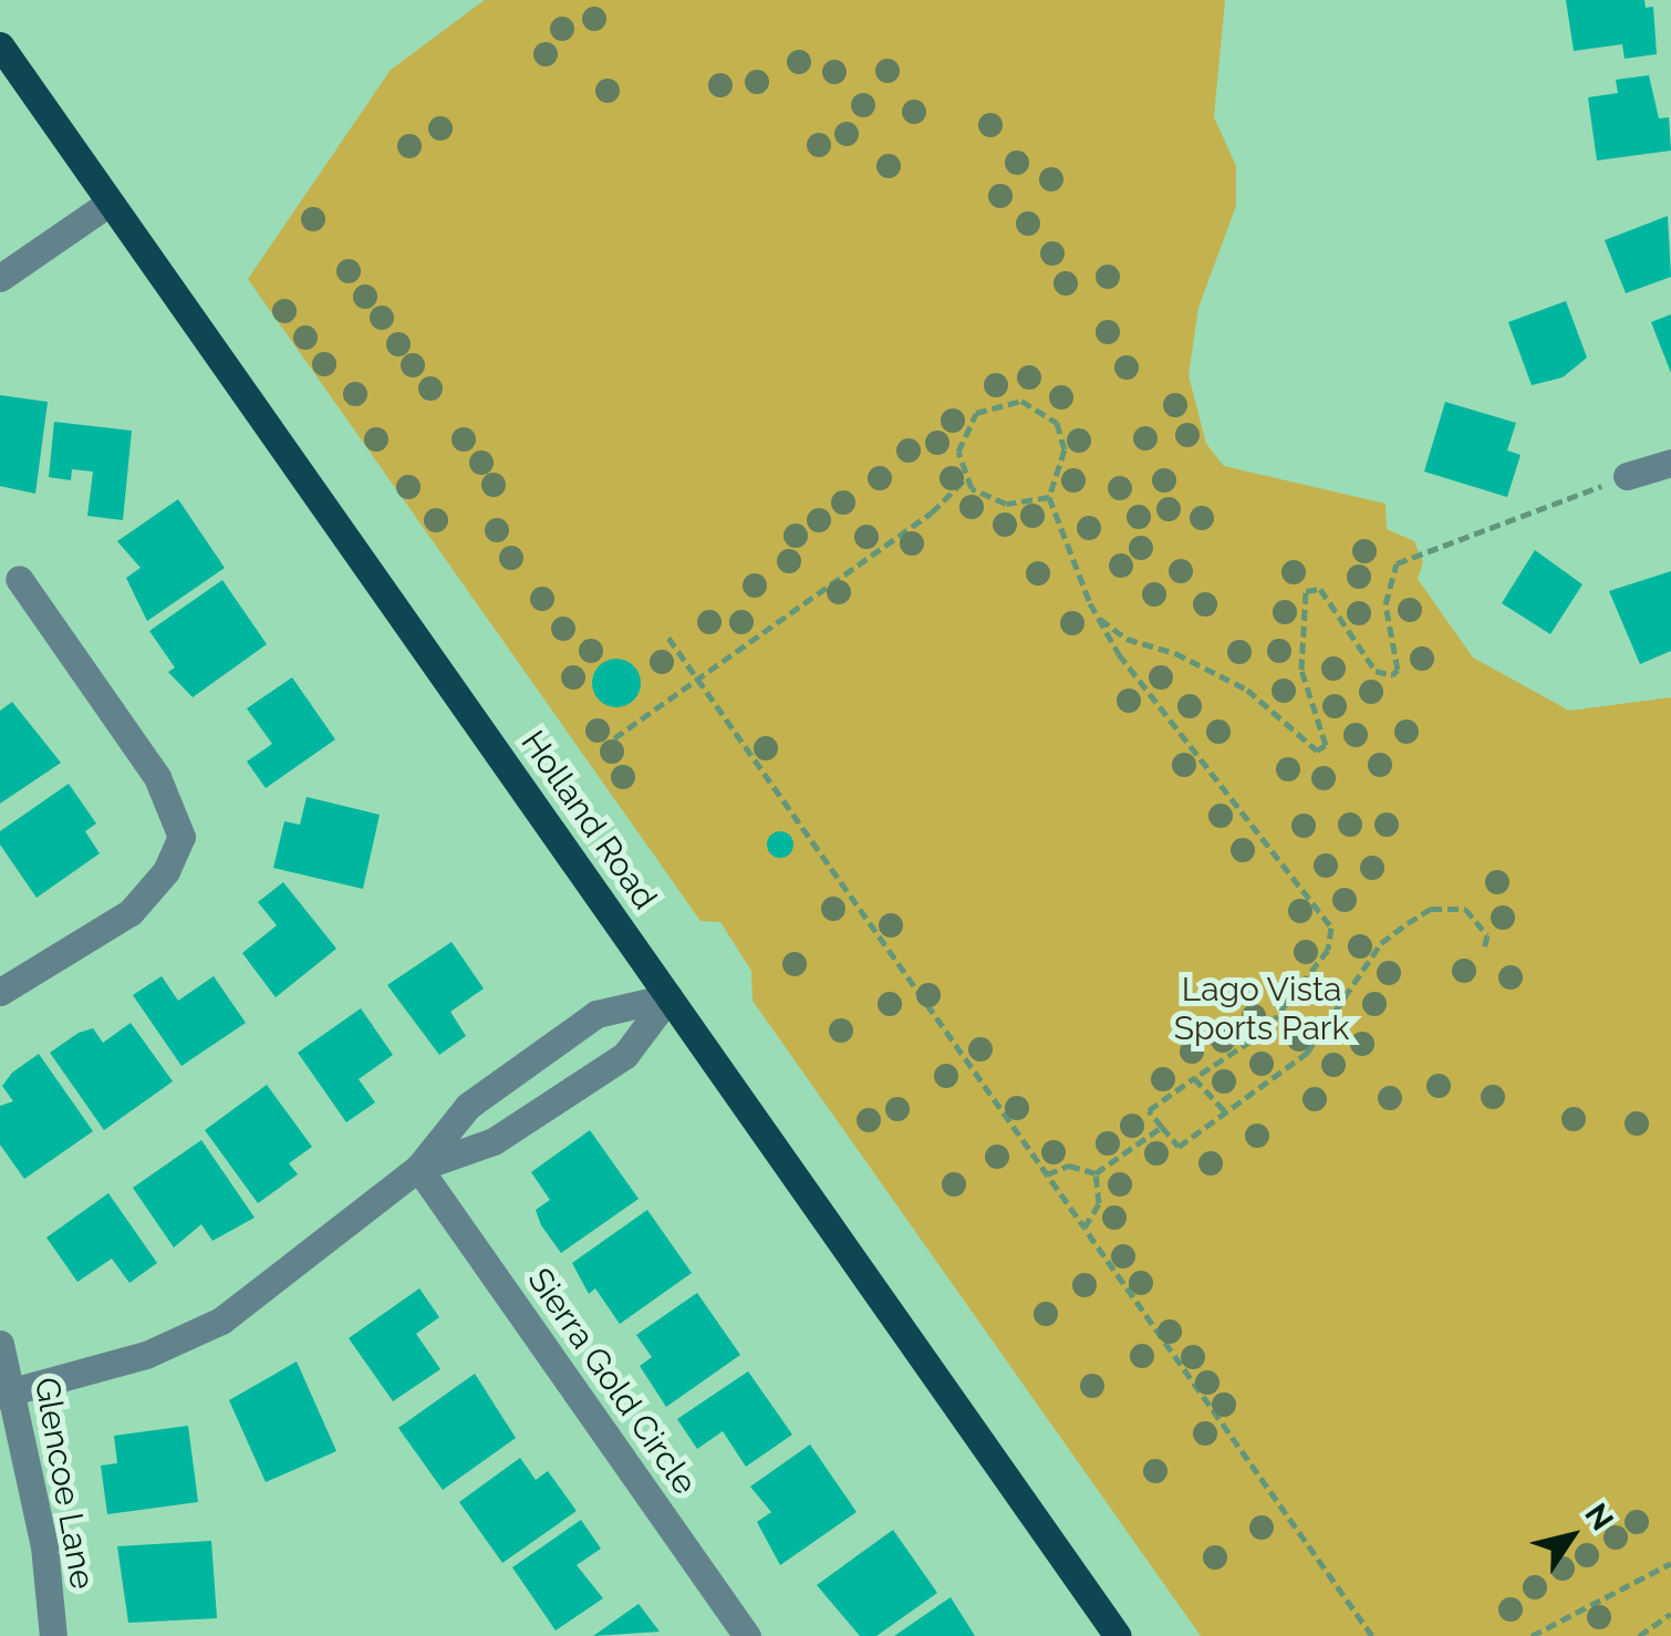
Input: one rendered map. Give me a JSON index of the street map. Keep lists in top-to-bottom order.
{
  "streets": {
    "main road": ["Holland Road"],
    "street": ["Sierra Gold Circle", "Glencoe Lane"]
  },
  "parks": ["Lago Vista Sports Park"],
  "north": "top right"
}
